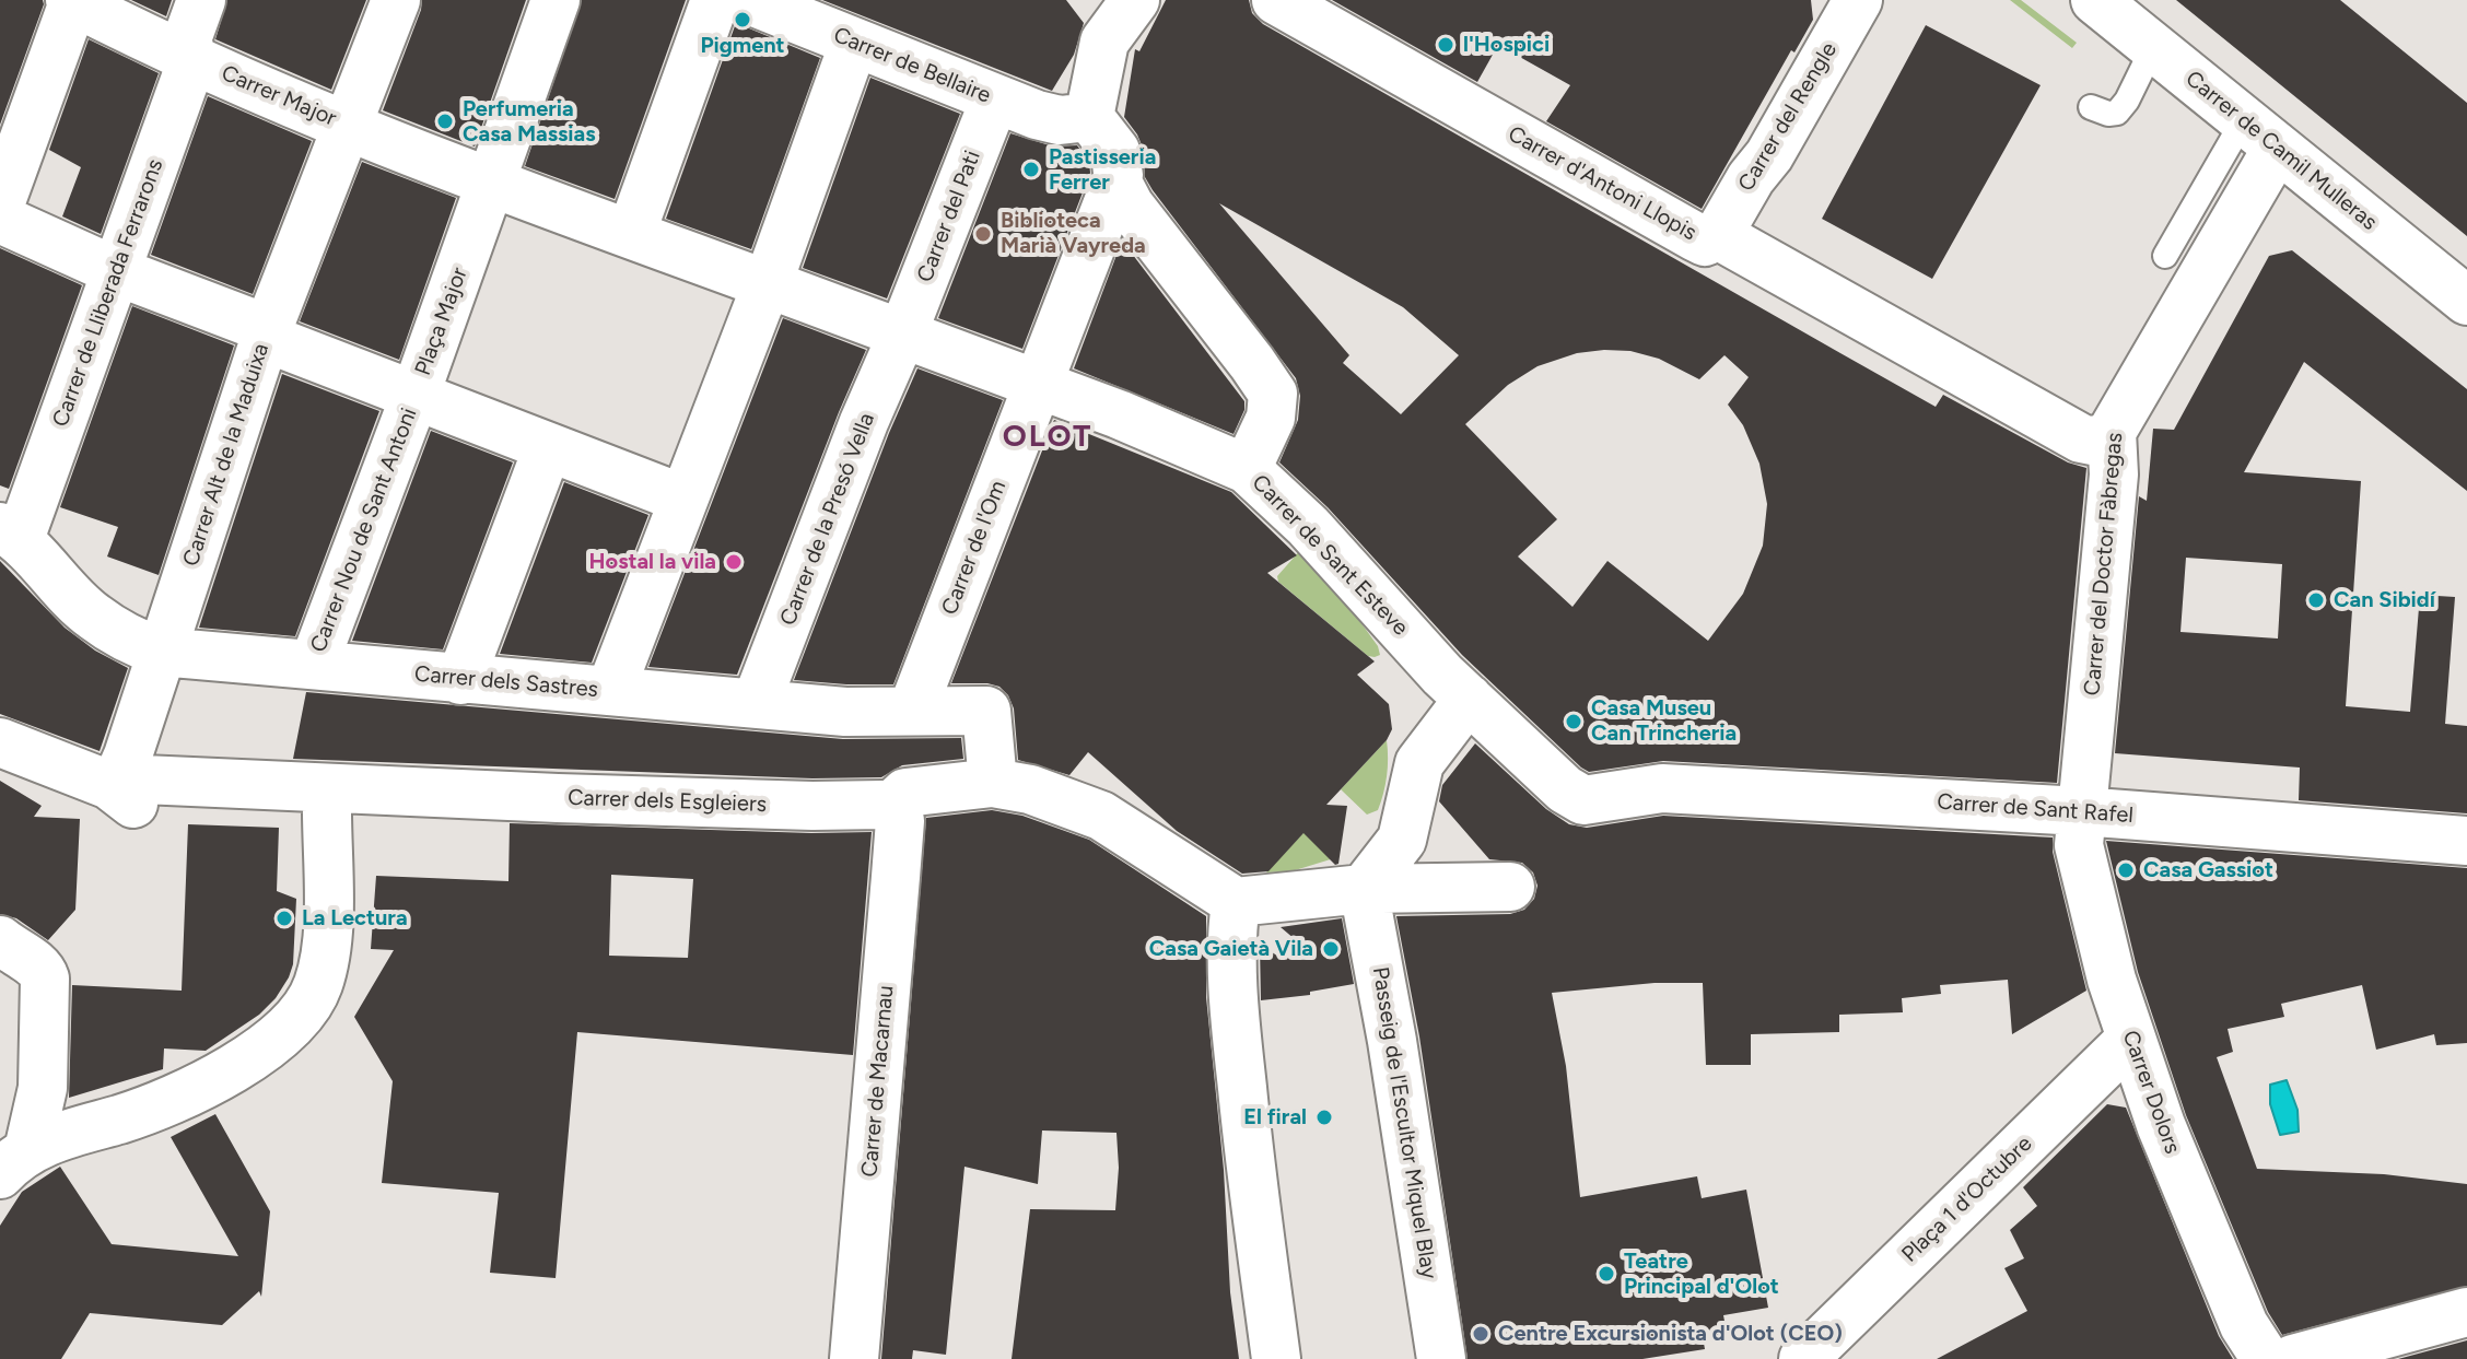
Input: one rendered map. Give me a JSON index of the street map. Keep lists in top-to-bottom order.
{
  "streets": {
    "street": [
      "Carrer de Bellaire",
      "Carrer Major",
      "Carrer del Rengle",
      "Carrer de Camil Mulleras",
      "Carrer d'Antoni Llopis",
      "Carrer del Pati",
      "Carrer de Lliberada Ferrarons",
      "Plaça Major",
      "Carrer Alt de la Maduixa",
      "Carrer de la Presó Vella",
      "Carrer Nou de Sant Antoni",
      "Carrer de l'Om",
      "Carrer de Sant Esteve",
      "Carrer del Doctor Fàbregas",
      "Carrer dels Sastres",
      "Carrer dels Esgleiers",
      "Carrer de Sant Rafel",
      "Carrer de Macarnau",
      "Carrer Dolors",
      "Passeig de l'Escultor Miquel Blay",
      "Plaça 1 d'Octubre"
    ]
  },
  "crossings": [
    ["Carrer de Bellaire", "Carrer del Pati"],
    ["Carrer Major", "Carrer de Lliberada Ferrarons"],
    ["Carrer Major", "Plaça Major"],
    ["Carrer Major", "Carrer Alt de la Maduixa"],
    ["Carrer del Rengle", "Carrer d'Antoni Llopis"],
    ["Carrer de Camil Mulleras", "Carrer del Doctor Fàbregas"],
    ["Carrer d'Antoni Llopis", "Carrer del Doctor Fàbregas"],
    ["Carrer del Pati", "Carrer de la Presó Vella"],
    ["Carrer del Pati", "Carrer de Sant Esteve"],
    ["Carrer de Lliberada Ferrarons", "Carrer dels Sastres"],
    ["Plaça Major", "Carrer Nou de Sant Antoni"],
    ["Carrer Alt de la Maduixa", "Carrer dels Sastres"],
    ["Carrer Alt de la Maduixa", "Carrer dels Esgleiers"],
    ["Carrer de la Presó Vella", "Carrer de Sant Esteve"],
    ["Carrer de la Presó Vella", "Carrer dels Sastres"],
    ["Carrer Nou de Sant Antoni", "Carrer dels Sastres"],
    ["Carrer de l'Om", "Carrer de Sant Esteve"],
    ["Carrer de l'Om", "Carrer dels Sastres"],
    ["Carrer de Sant Esteve", "Carrer de Sant Rafel"],
    ["Carrer del Doctor Fàbregas", "Carrer de Sant Rafel"],
    ["Carrer del Doctor Fàbregas", "Carrer Dolors"],
    ["Carrer dels Sastres", "Carrer dels Esgleiers"],
    ["Carrer dels Esgleiers", "Carrer de Macarnau"],
    ["Carrer de Sant Rafel", "Carrer Dolors"],
    ["Carrer Dolors", "Plaça 1 d'Octubre"]
  ],
  "districts": ["OLOT"],
  "places": [
    "Pigment",
    "l'Hospici",
    "Perfumeria Casa Massias",
    "Pastisseria Ferrer",
    "Biblioteca Marià Vayreda",
    "Hostal la vila",
    "Can Sibidí",
    "Casa Museu Can Trincheria",
    "Casa Gassiot",
    "La Lectura",
    "Casa Gaietà Vila",
    "El firal",
    "Teatre Principal d'Olot",
    "Centre Excursionista d'Olot (CEO)"
  ]
}
